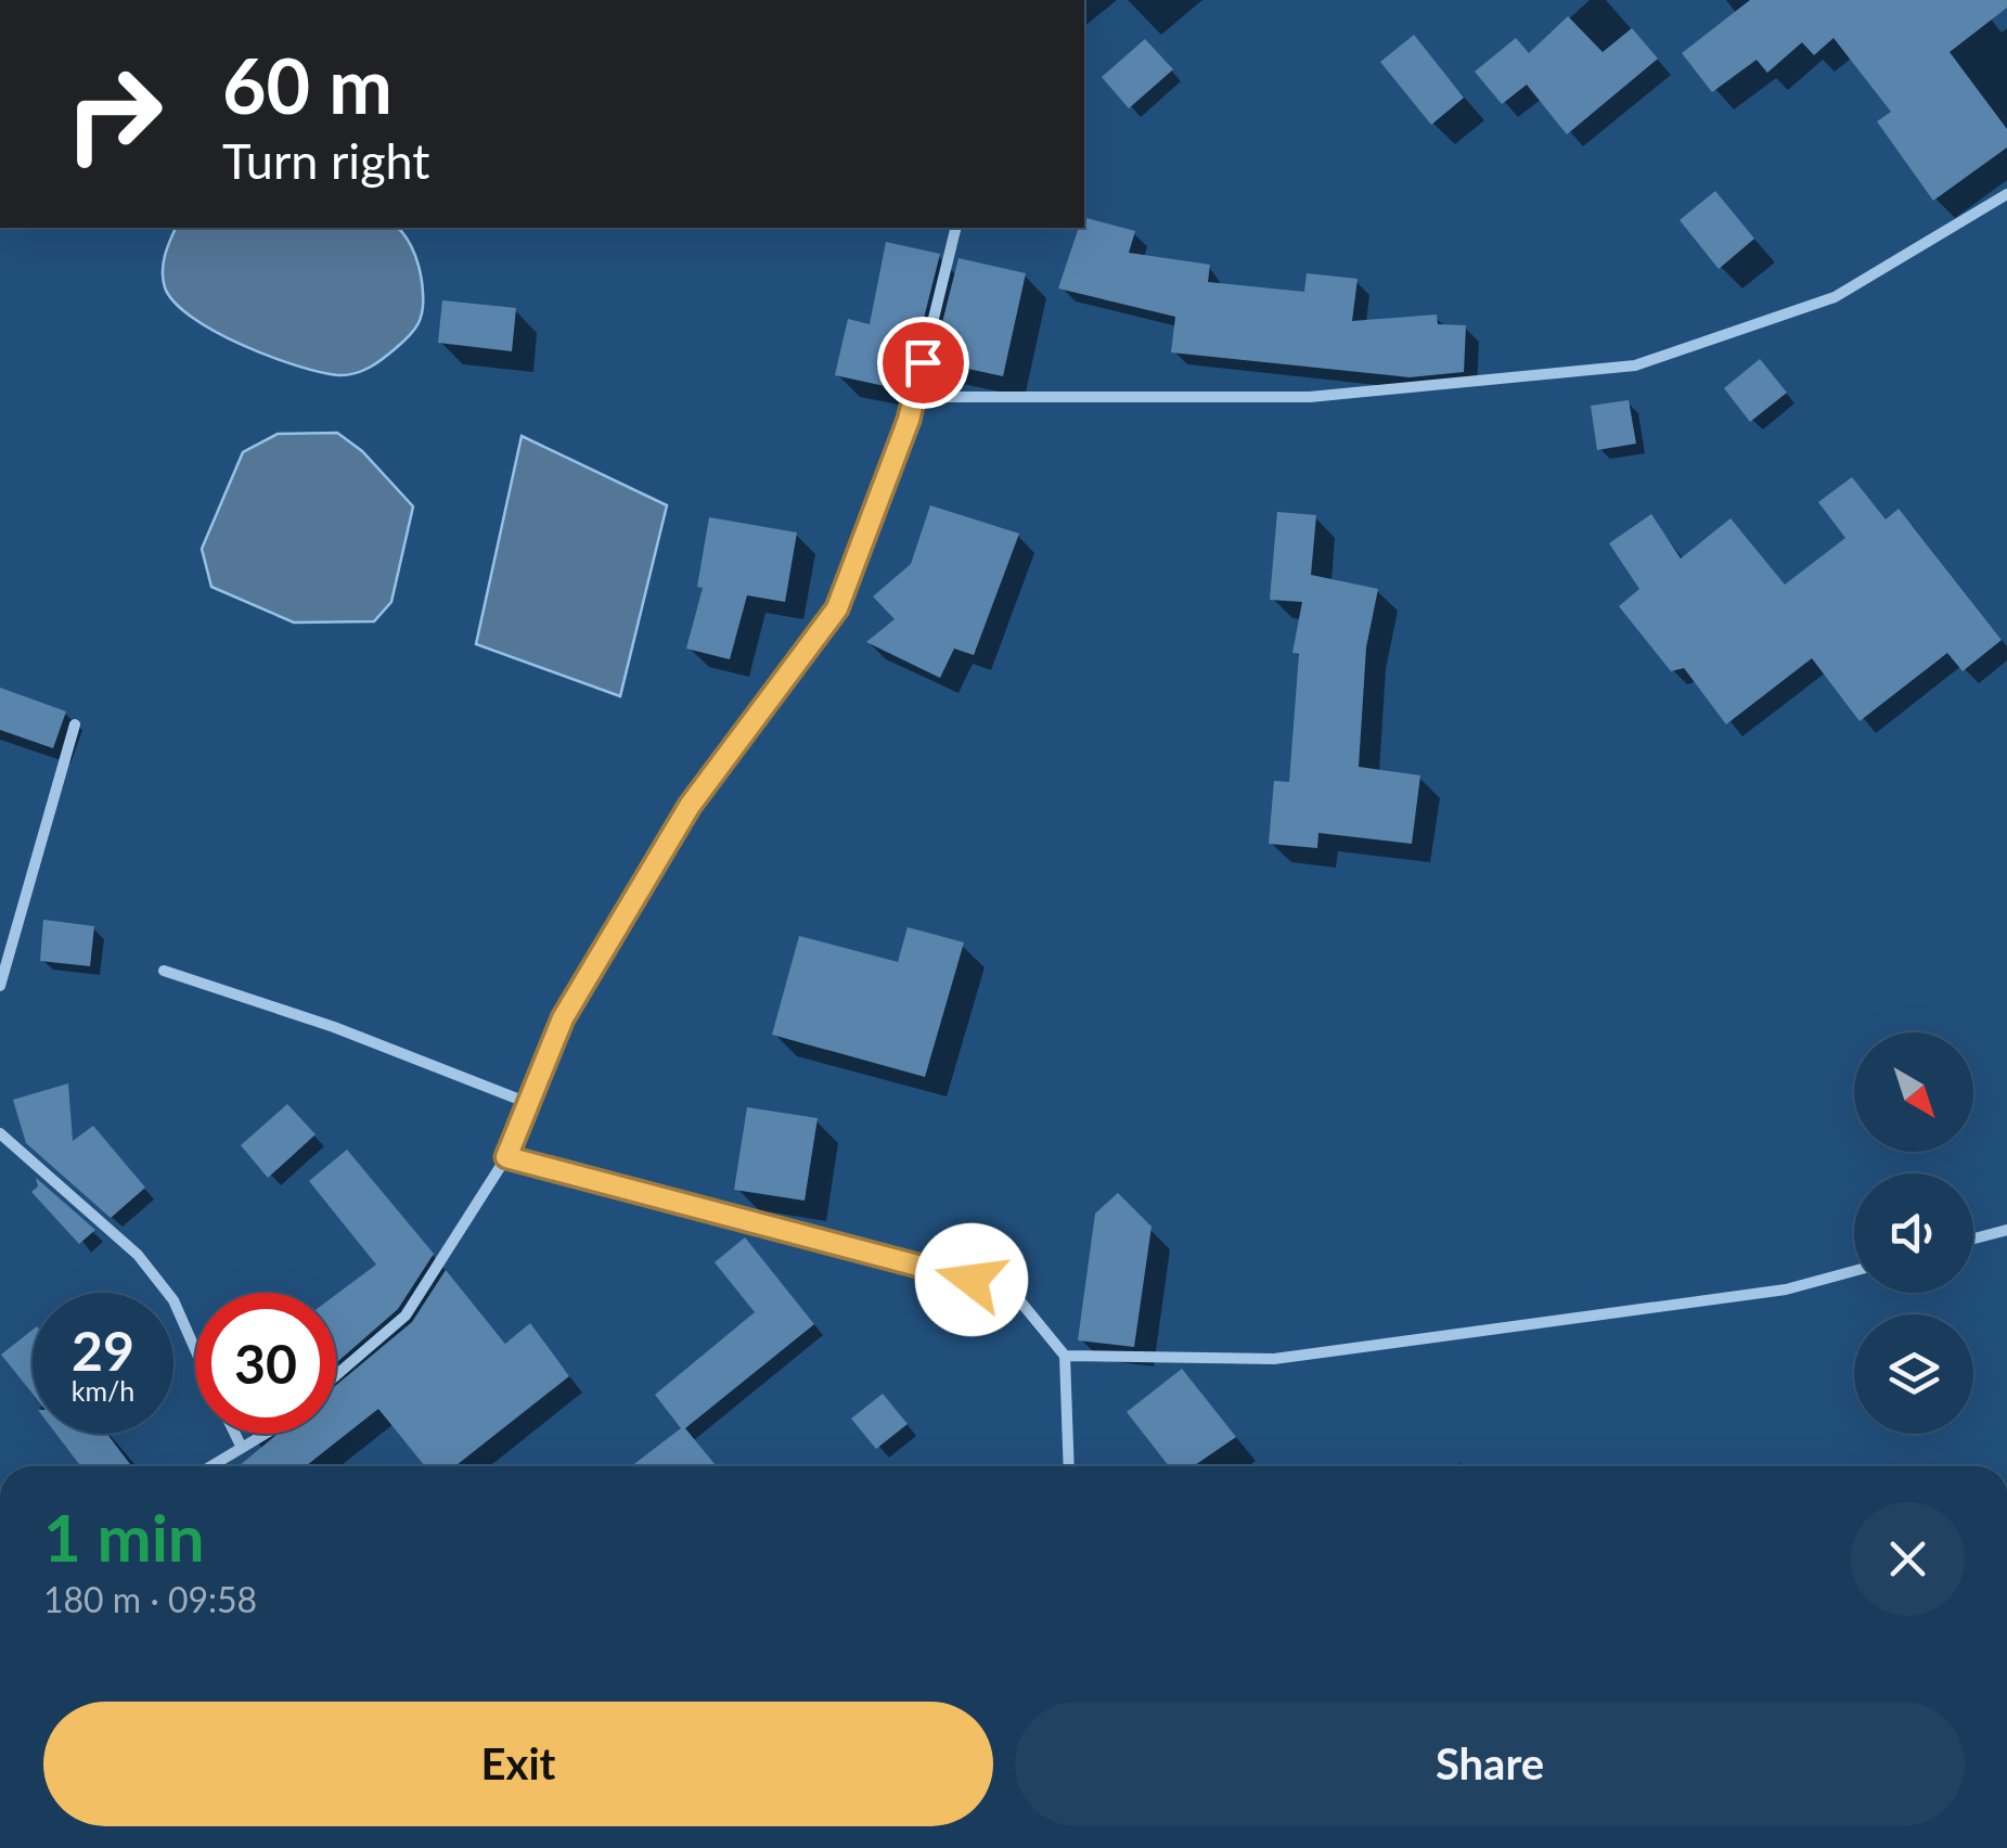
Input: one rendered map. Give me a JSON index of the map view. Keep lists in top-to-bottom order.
{
  "north": "bottom right",
  "page": {
    "turn": ["60 m", "Turn right"],
    "speed": "29 km/h",
    "limit": "30",
    "heading": ["1 min", "180 m · 09:58"],
    "buttons": ["Exit", "Share"]
  }
}
